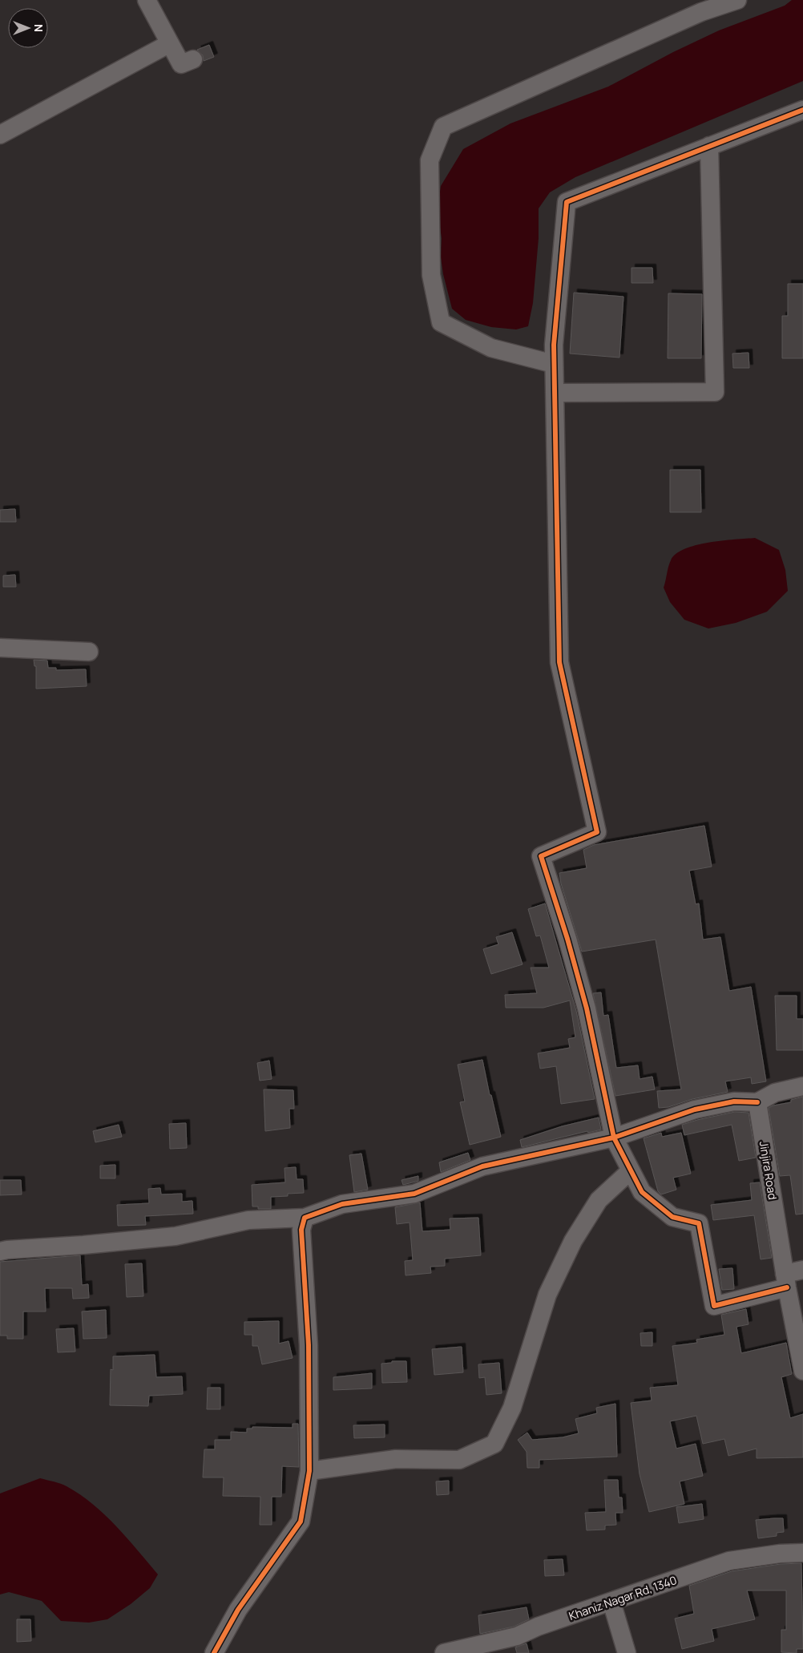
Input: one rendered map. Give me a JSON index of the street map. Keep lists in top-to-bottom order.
{
  "streets": {
    "street": ["Jinjira Road", "Khaniz Nagar Rd, 1340"]
  },
  "north": "right"
}
